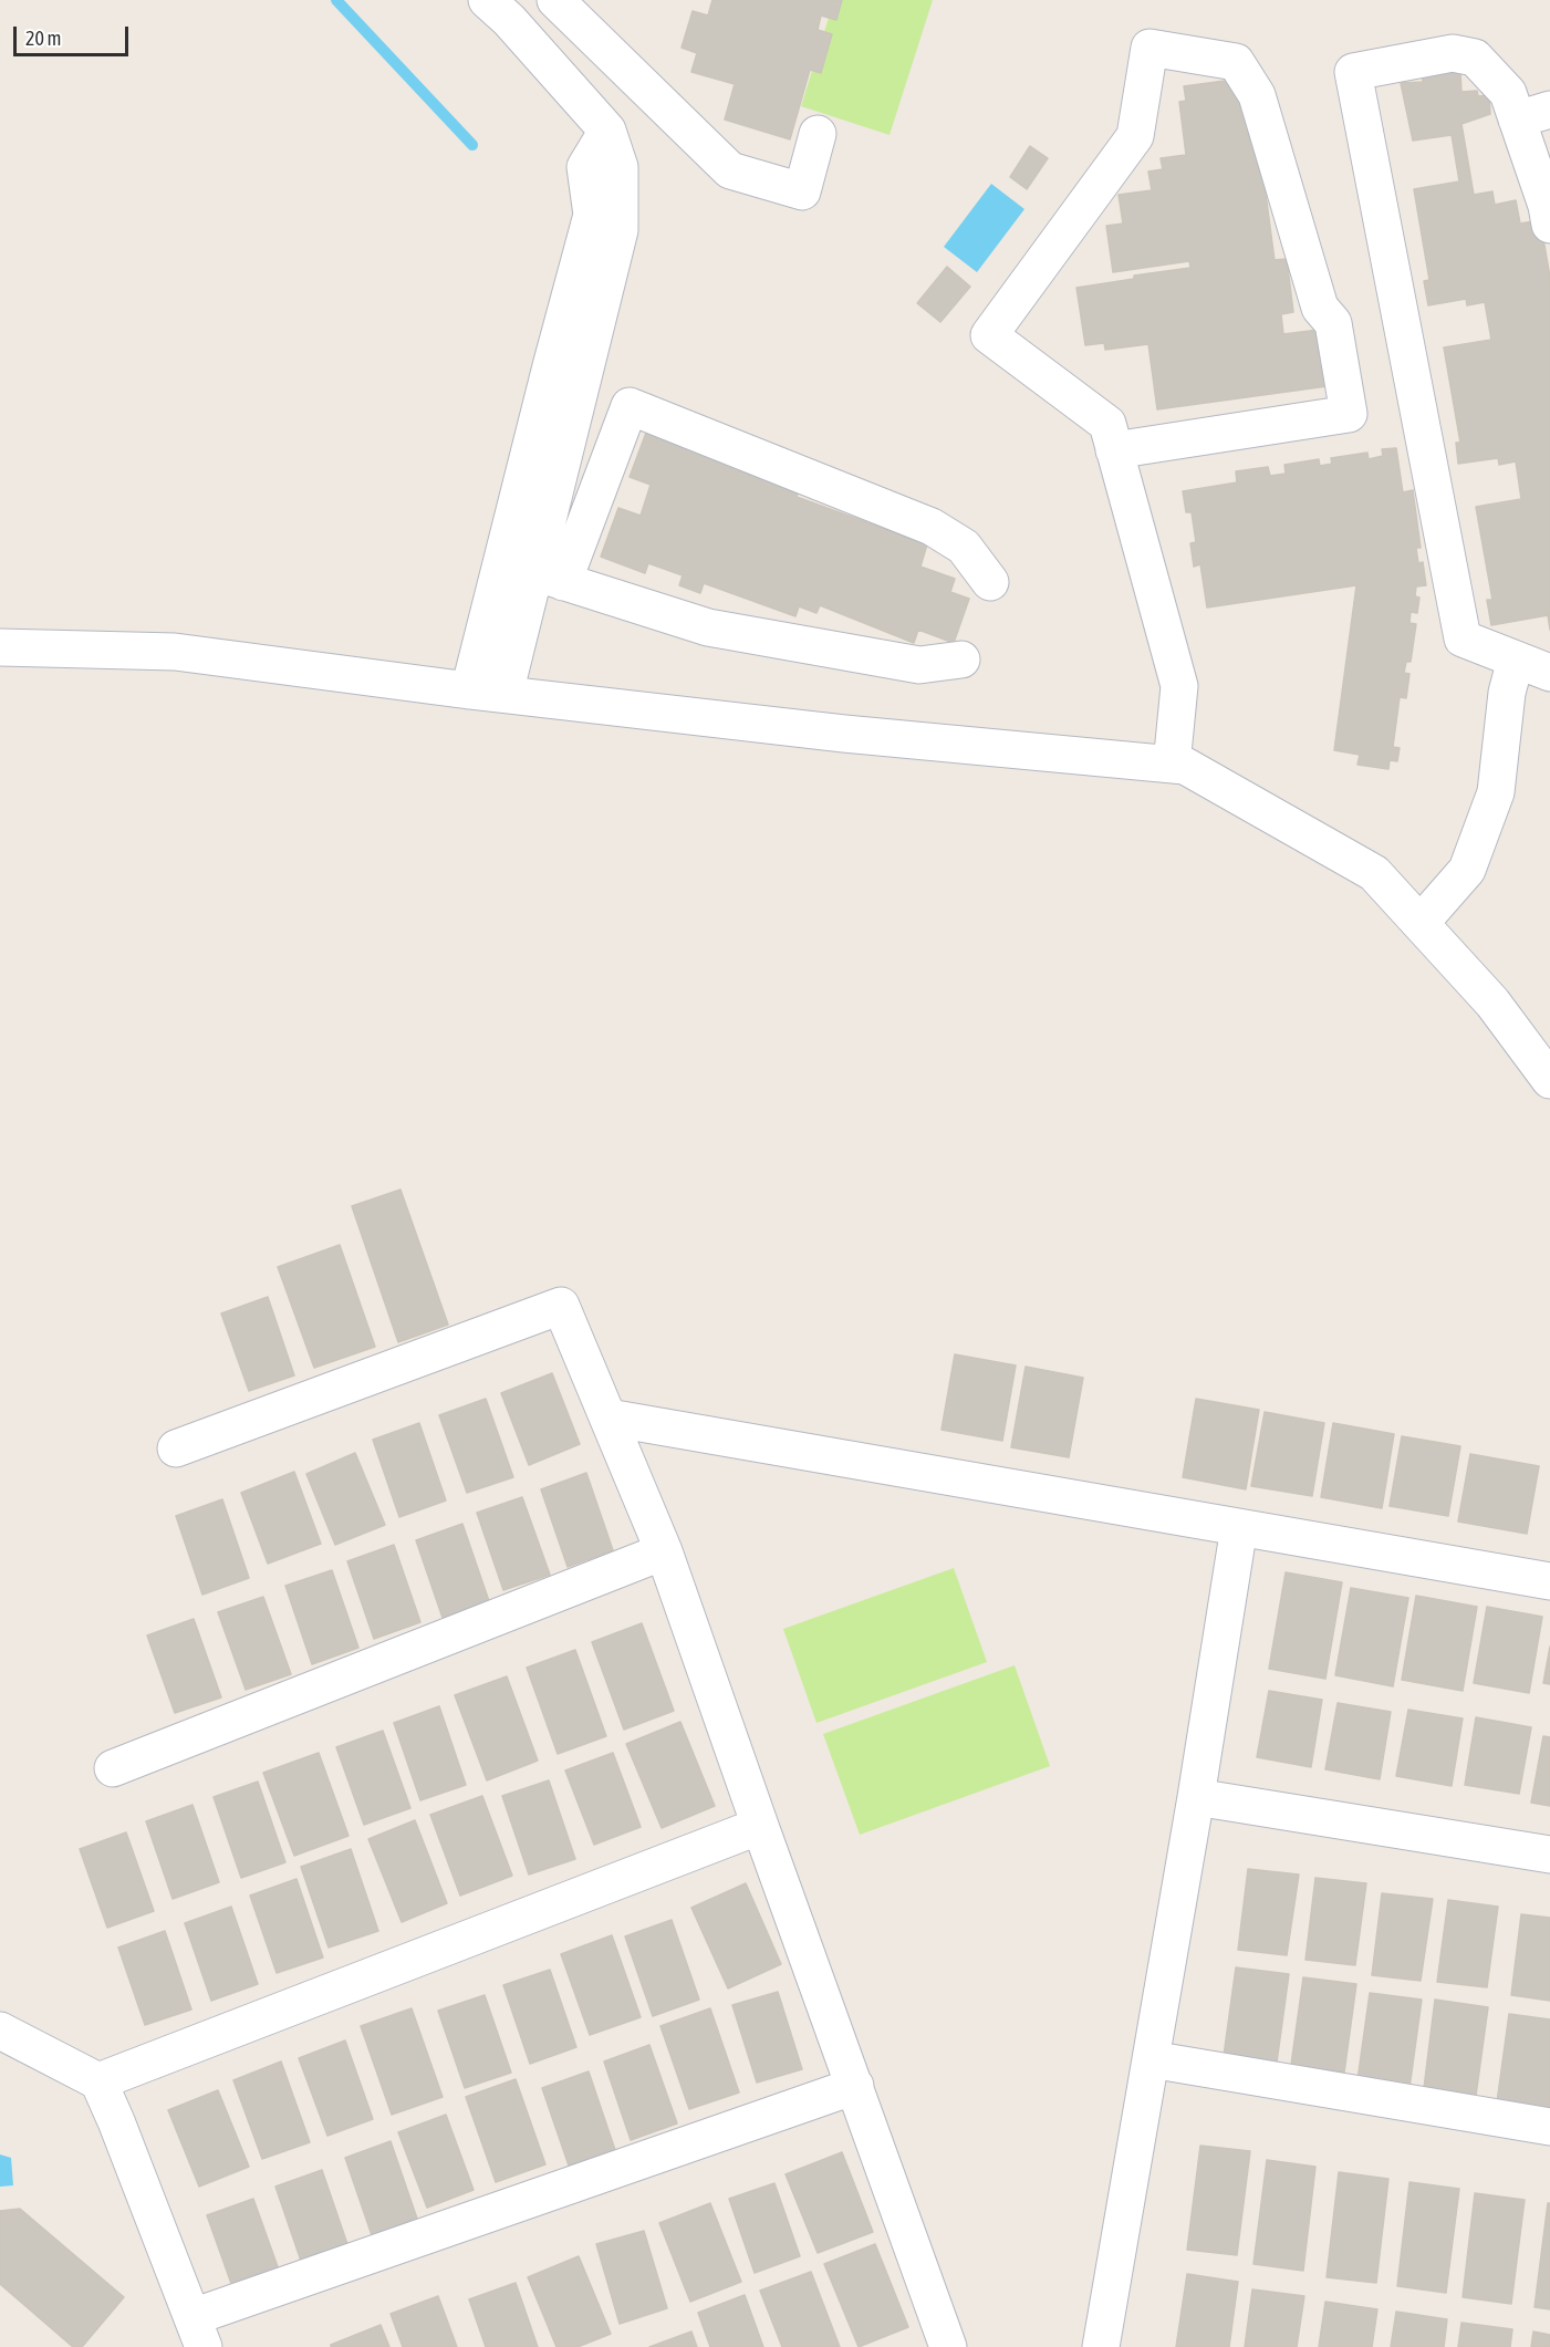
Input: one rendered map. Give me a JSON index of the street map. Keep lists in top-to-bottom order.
{
  "scale_bar": "20 m"
}
